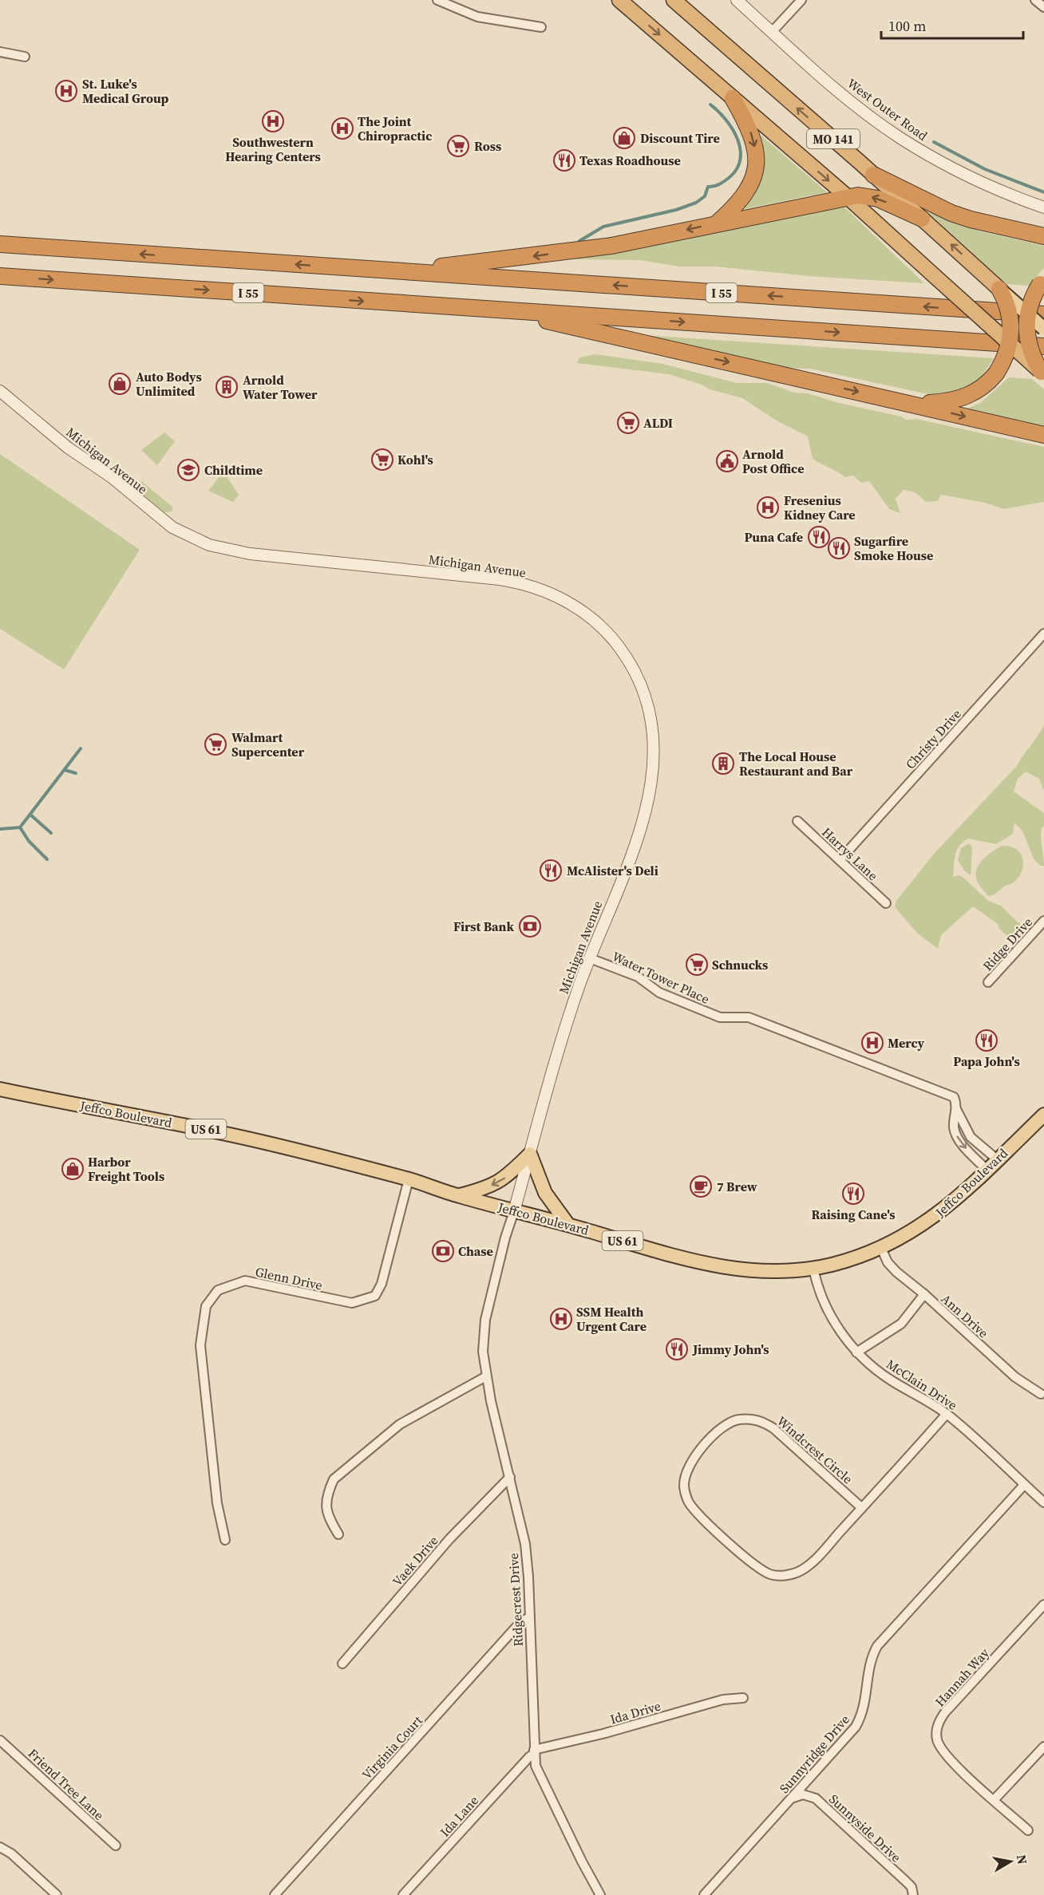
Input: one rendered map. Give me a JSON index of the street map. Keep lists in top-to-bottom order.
{
  "streets": {
    "highway": ["MO 141", "I 55"],
    "main road": ["Jeffco Boulevard", "US 61"],
    "street": [
      "West Outer Road",
      "Michigan Avenue",
      "Christy Drive",
      "Harrys Lane",
      "Ridge Drive",
      "Water Tower Place",
      "Glenn Drive",
      "Ann Drive",
      "McClain Drive",
      "Windcrest Circle",
      "Vaek Drive",
      "Ridgecrest Drive",
      "Hannah Way",
      "Ida Drive",
      "Virginia Court",
      "Sunnyridge Drive",
      "Friend Tree Lane",
      "Ida Lane",
      "Sunnyside Drive"
    ]
  },
  "crossings": [
    ["Michigan Avenue", "Water Tower Place"],
    ["Michigan Avenue", "Jeffco Boulevard"],
    ["Michigan Avenue", "Ridgecrest Drive"],
    ["Christy Drive", "Harrys Lane"],
    ["Water Tower Place", "Jeffco Boulevard"],
    ["Jeffco Boulevard", "Glenn Drive"],
    ["Jeffco Boulevard", "Ann Drive"],
    ["Jeffco Boulevard", "McClain Drive"],
    ["Jeffco Boulevard", "Ridgecrest Drive"],
    ["McClain Drive", "Windcrest Circle"],
    ["McClain Drive", "Sunnyridge Drive"],
    ["Vaek Drive", "Ridgecrest Drive"],
    ["Ridgecrest Drive", "Ida Drive"],
    ["Ridgecrest Drive", "Virginia Court"],
    ["Ridgecrest Drive", "Ida Lane"],
    ["Ida Drive", "Ida Lane"],
    ["Sunnyridge Drive", "Sunnyside Drive"]
  ],
  "places": {
    "hospital": [
      "St. Luke's Medical Group",
      "Southwestern Hearing Centers",
      "The Joint Chiropractic",
      "Fresenius Kidney Care",
      "Mercy",
      "SSM Health Urgent Care"
    ],
    "shop": ["Discount Tire", "Auto Bodys Unlimited", "Harbor Freight Tools"],
    "supermarket": [
      "Ross",
      "ALDI",
      "Kohl's",
      "Walmart Supercenter",
      "Schnucks"
    ],
    "restaurant": [
      "Texas Roadhouse",
      "Puna Cafe",
      "Sugarfire Smoke House",
      "McAlister's Deli",
      "Papa John's",
      "Raising Cane's",
      "Jimmy John's"
    ],
    "building": ["Arnold Water Tower", "The Local House Restaurant and Bar"],
    "public building": ["Arnold Post Office"],
    "school or university": ["Childtime"],
    "bank": ["First Bank", "Chase"],
    "cafe": ["7 Brew"]
  },
  "scale_bar": "100 m",
  "north": "right"
}
